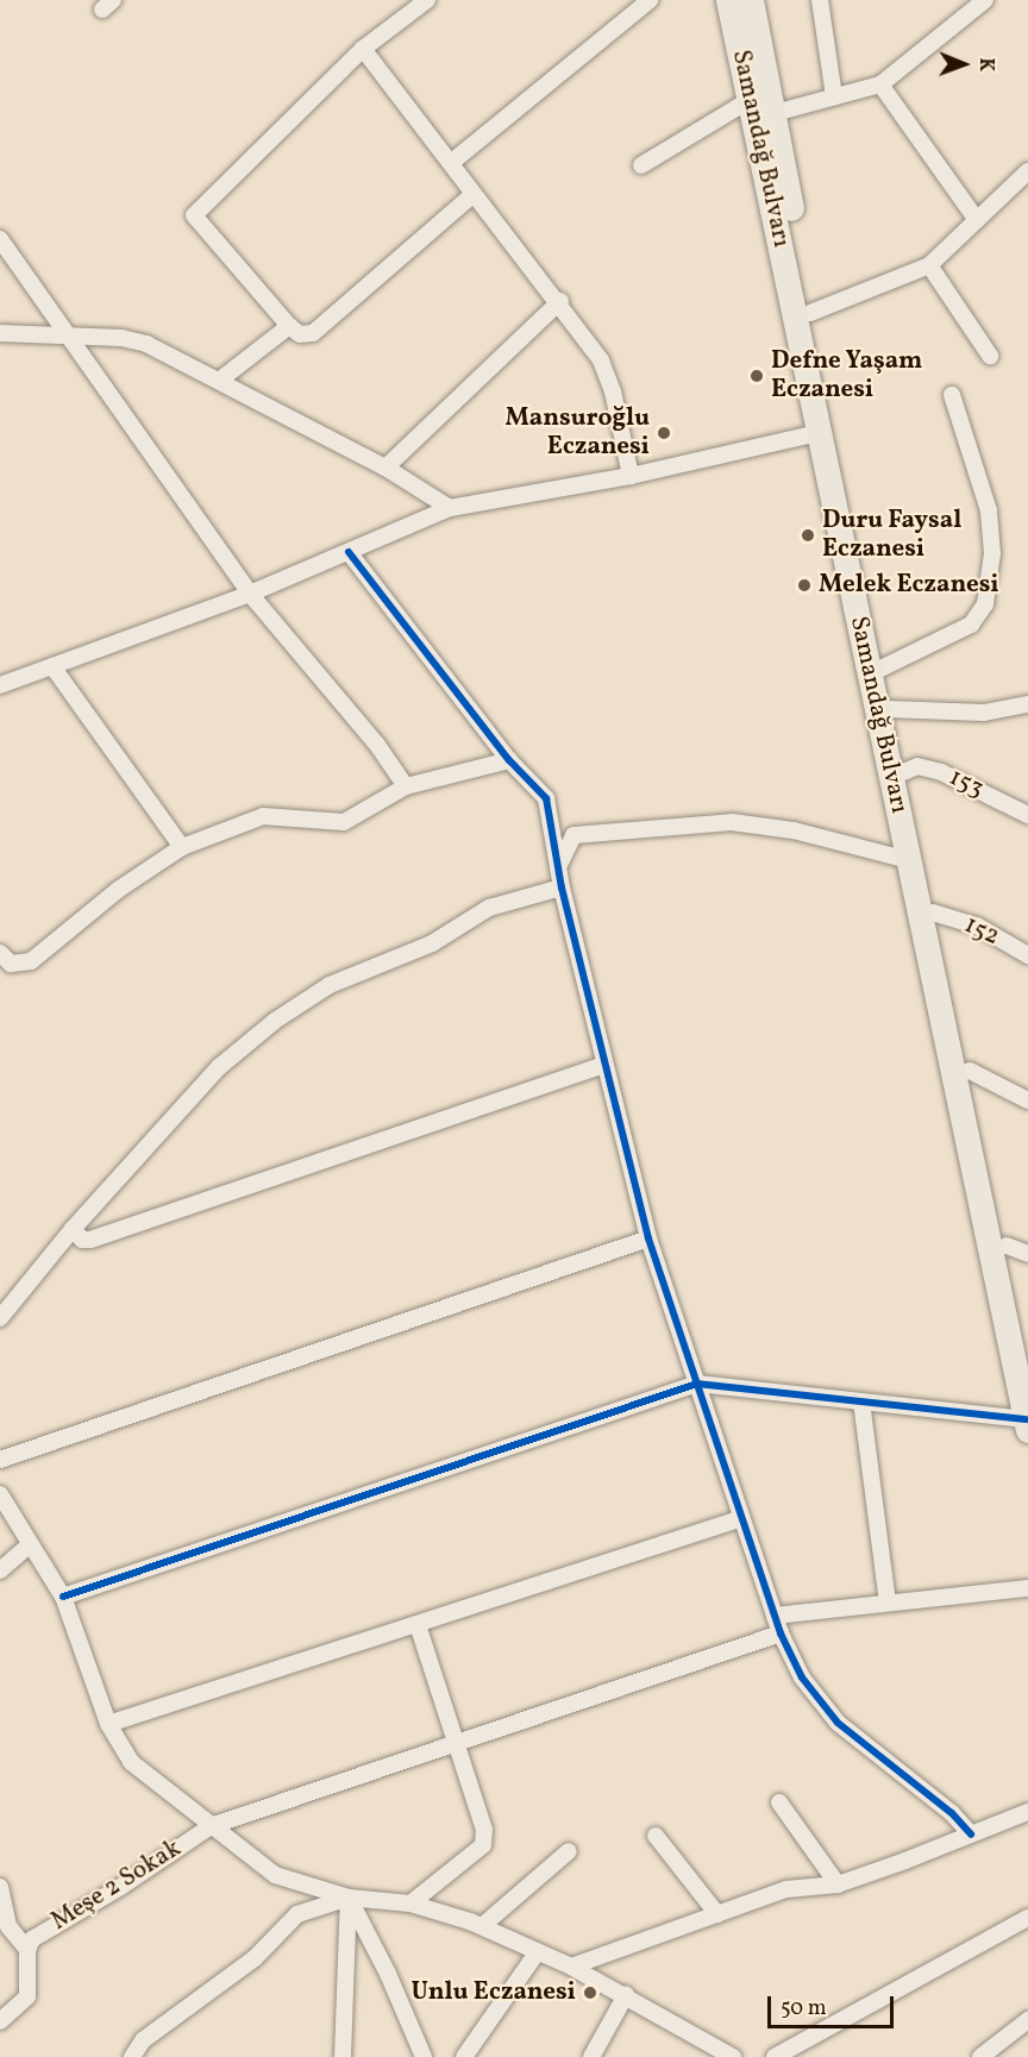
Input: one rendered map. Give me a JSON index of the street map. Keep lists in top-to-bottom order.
{
  "streets": {
    "highway": ["Samandağ Bulvarı"],
    "street": ["153", "152", "Meşe 2 Sokak"]
  },
  "crossings": [
    ["Samandağ Bulvarı", "153"],
    ["Samandağ Bulvarı", "152"]
  ],
  "places": [
    "Defne Yaşam Eczanesi",
    "Mansuroğlu Eczanesi",
    "Duru Faysal Eczanesi",
    "Melek Eczanesi",
    "Unlu Eczanesi"
  ],
  "scale_bar": "50 m",
  "north": "right"
}
